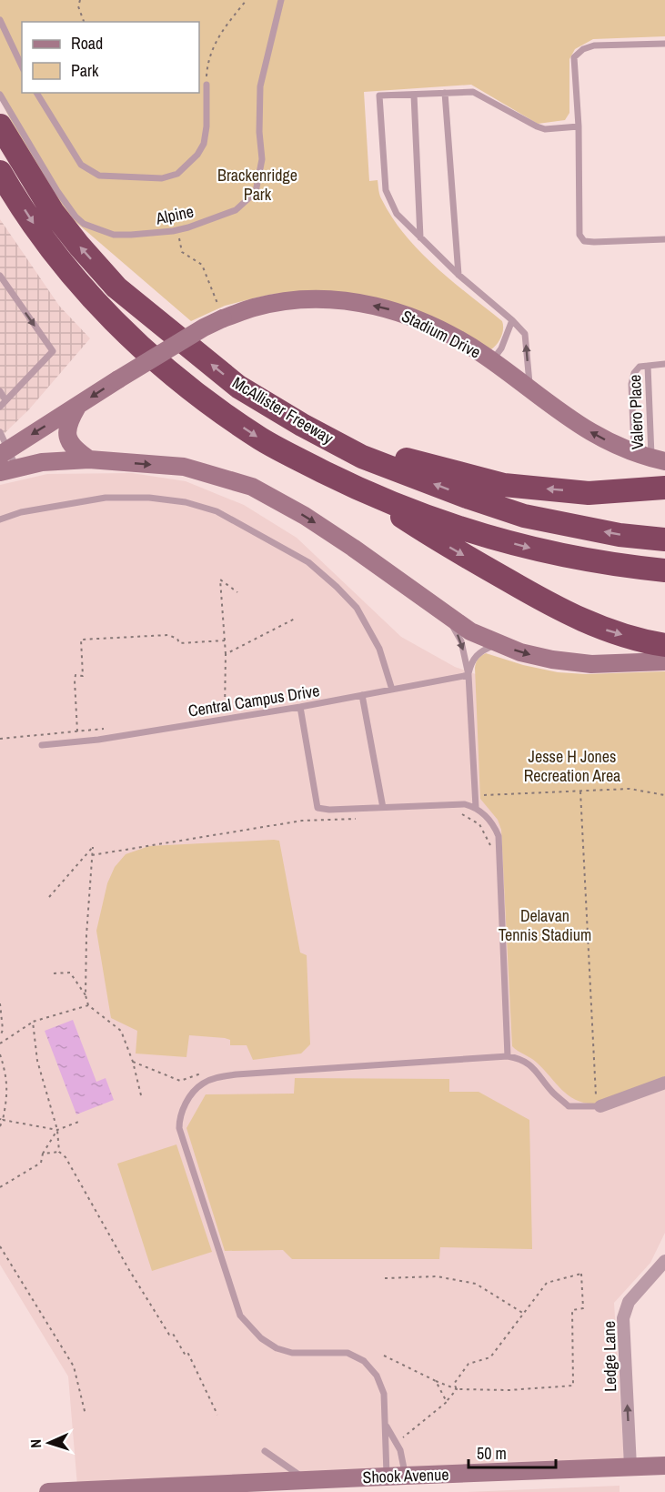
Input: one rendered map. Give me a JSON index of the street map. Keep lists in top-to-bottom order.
{
  "streets": {
    "highway": ["McAllister Freeway"],
    "main road": ["Stadium Drive", "Shook Avenue"],
    "street": ["Ledge Lane"],
    "lane": ["Alpine", "Valero Place", "Central Campus Drive"]
  },
  "crossings": [
    ["Stadium Drive", "Valero Place"],
    ["Ledge Lane", "Shook Avenue"]
  ],
  "one_way": ["Stadium Drive", "Ledge Lane"],
  "parks": ["Brackenridge Park", "Jesse H Jones Recreation Area", "Delavan Tennis Stadium"],
  "legend": ["Road", "Park"],
  "scale_bar": "50 m",
  "north": "left"
}
